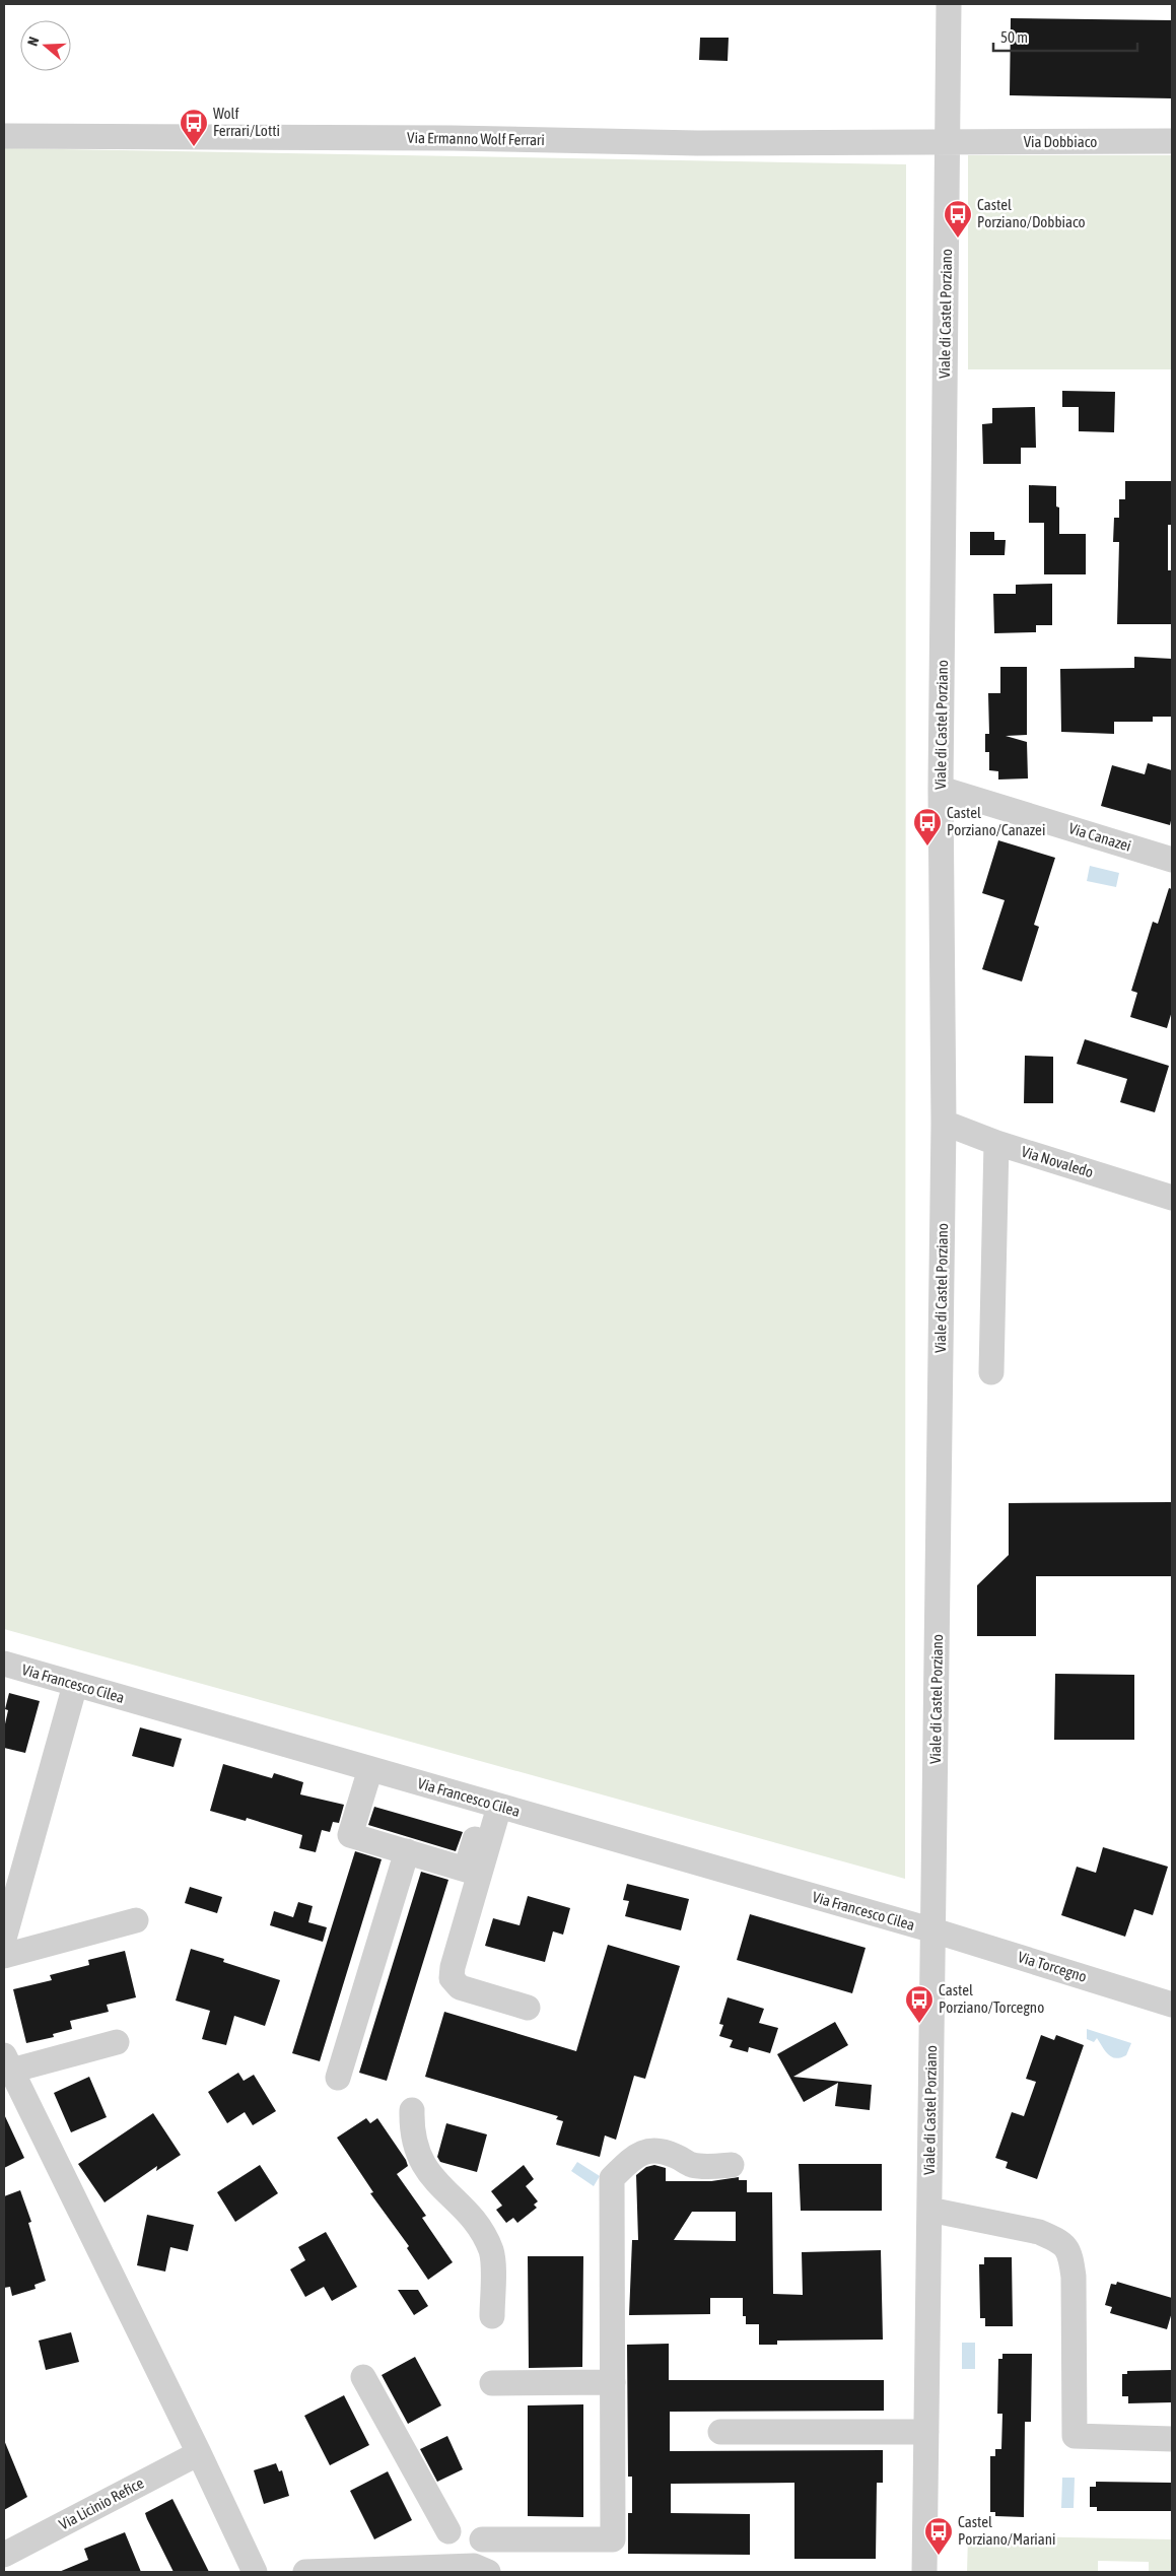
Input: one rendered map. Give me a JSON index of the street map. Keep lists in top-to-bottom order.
{
  "streets": {
    "street": [
      "Via Ermanno Wolf Ferrari",
      "Via Dobbiaco",
      "Viale di Castel Porziano",
      "Via Canazei",
      "Via Novaledo",
      "Via Francesco Cilea",
      "Via Torcegno",
      "Via Licinio Refice"
    ]
  },
  "crossings": [
    ["Via Ermanno Wolf Ferrari", "Via Dobbiaco"],
    ["Via Ermanno Wolf Ferrari", "Viale di Castel Porziano"],
    ["Via Dobbiaco", "Viale di Castel Porziano"],
    ["Viale di Castel Porziano", "Via Canazei"],
    ["Viale di Castel Porziano", "Via Novaledo"],
    ["Viale di Castel Porziano", "Via Francesco Cilea"],
    ["Viale di Castel Porziano", "Via Torcegno"],
    ["Via Francesco Cilea", "Via Torcegno"]
  ],
  "places": {
    "bus stop": [
      "Wolf Ferrari/Lotti",
      "Castel Porziano/Dobbiaco",
      "Castel Porziano/Canazei",
      "Castel Porziano/Torcegno",
      "Castel Porziano/Mariani"
    ]
  },
  "scale_bar": "50 m",
  "north": "left"
}
